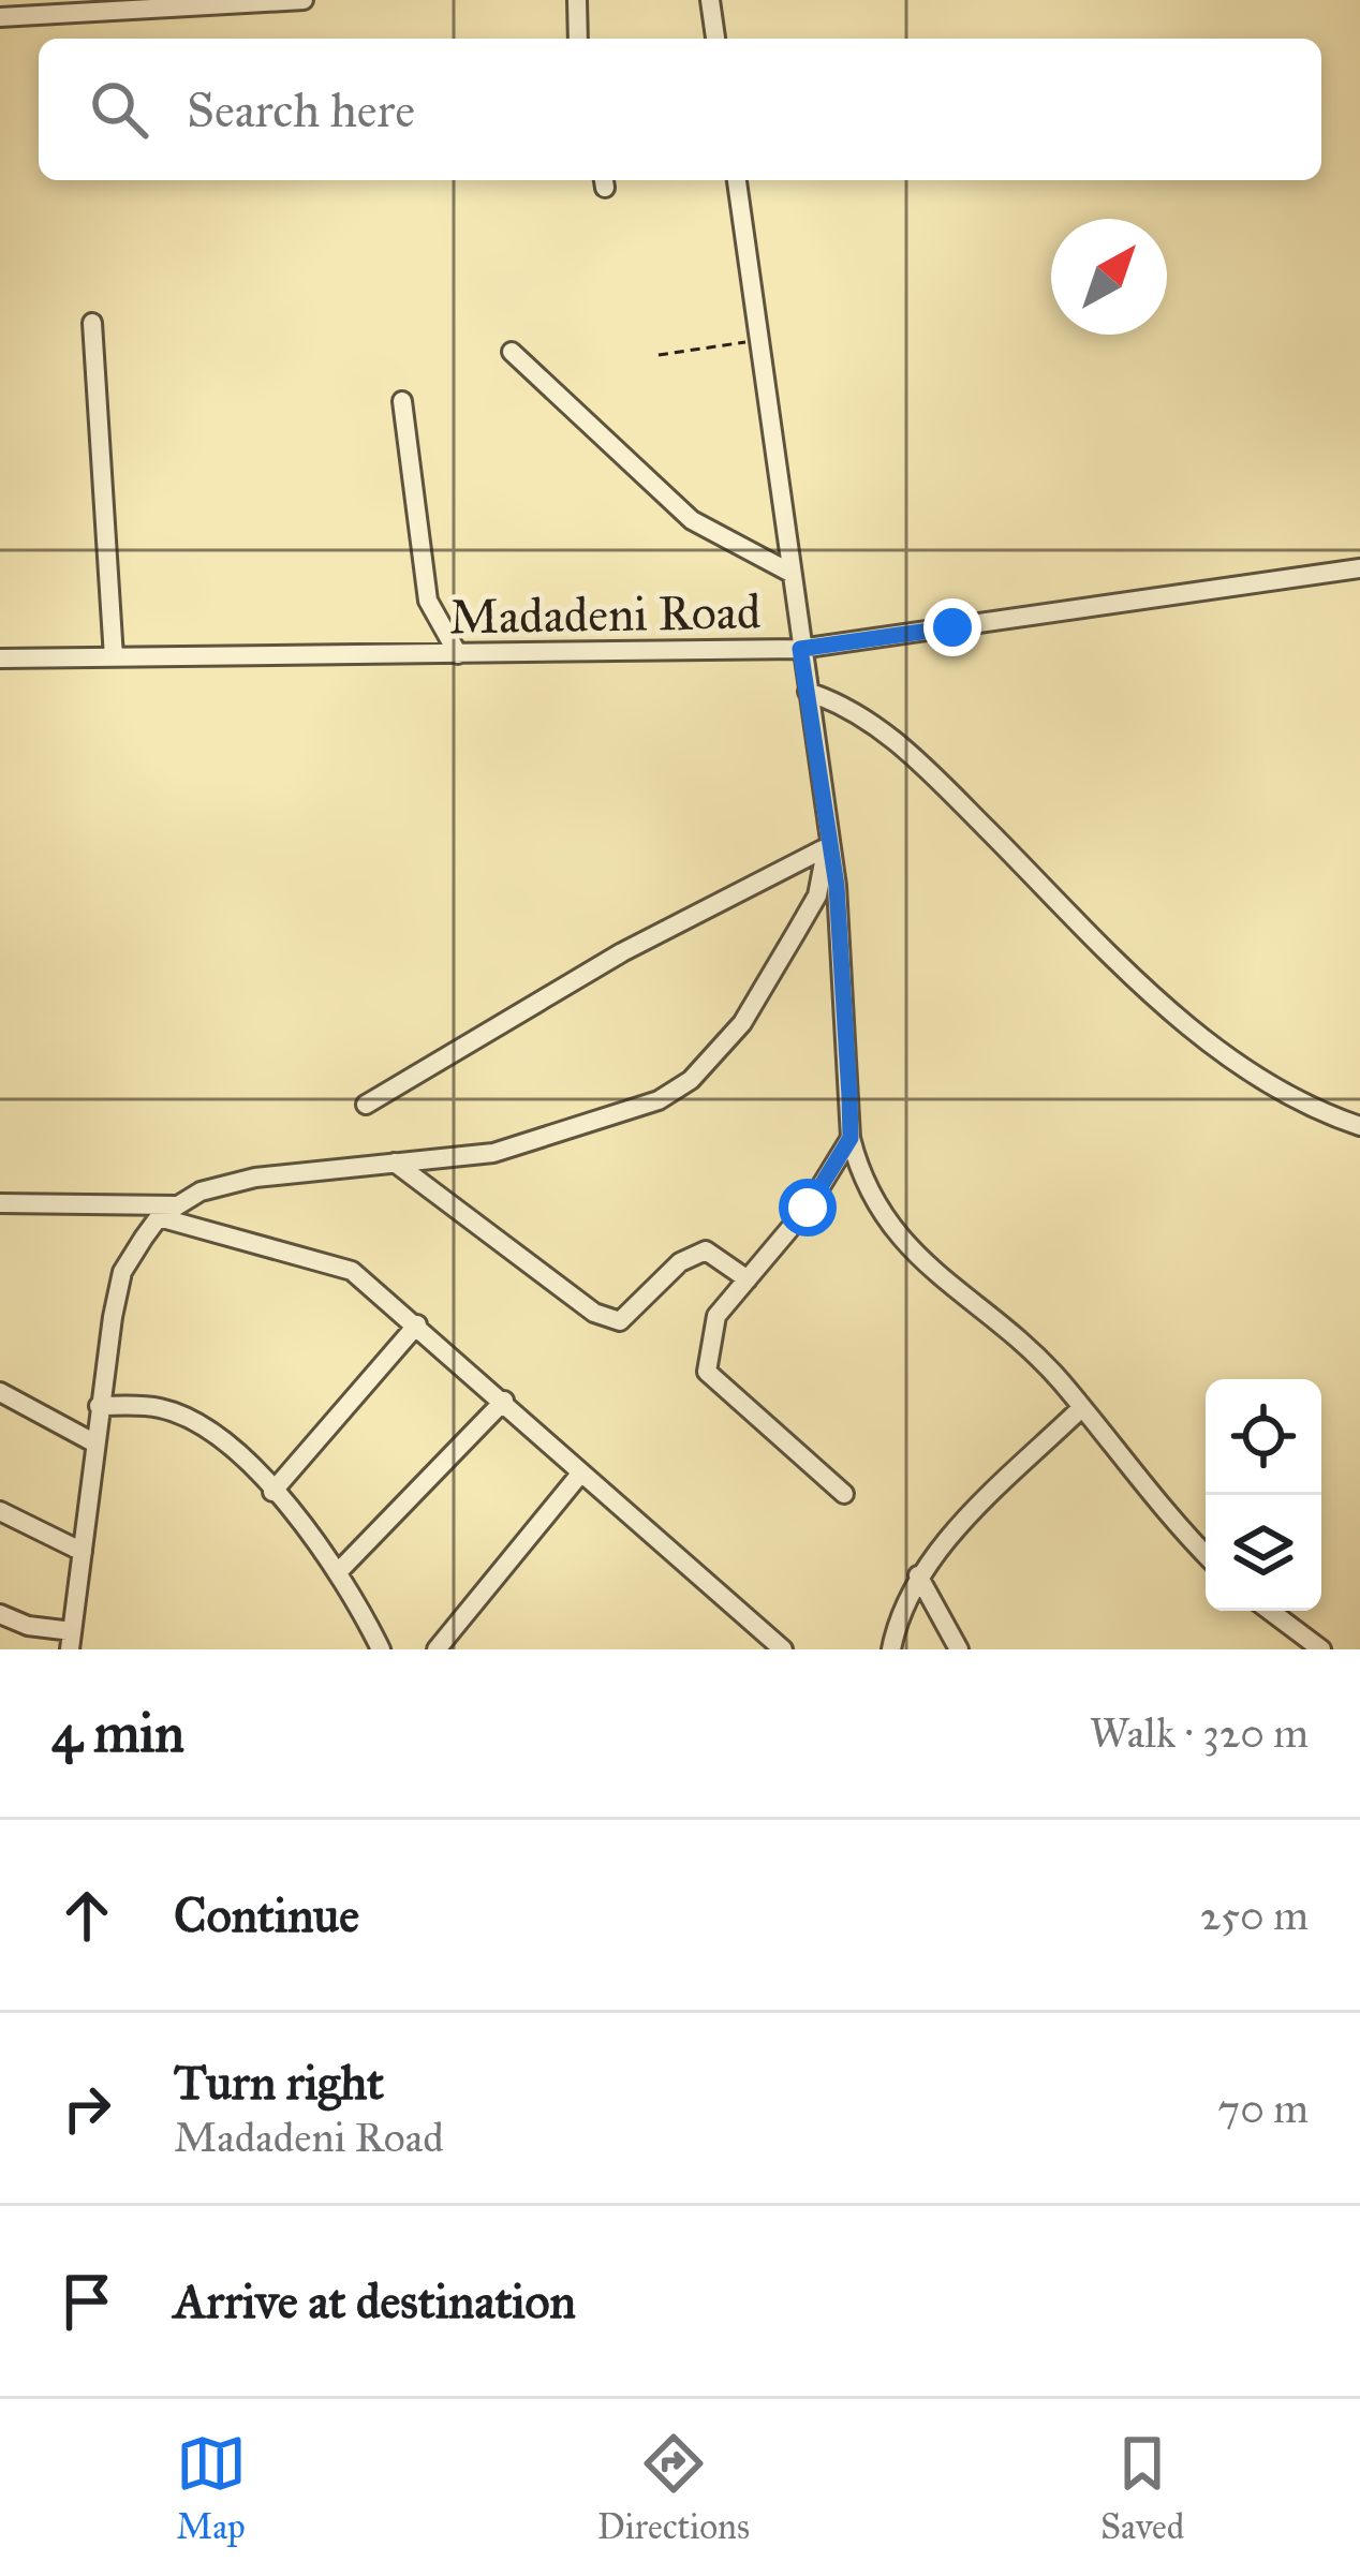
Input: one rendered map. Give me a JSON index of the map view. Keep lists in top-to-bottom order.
{
  "streets": {
    "street": ["Madadeni Road"]
  },
  "north": "top right",
  "page": {
    "search": "Search here",
    "heading": ["4 min", "Walk · 320 m"],
    "list": [
      ["Continue", "250 m"],
      ["Turn right", "Madadeni Road", "70 m"],
      "Arrive at destination"
    ],
    "nav": ["Map", "Directions", "Saved"]
  }
}
